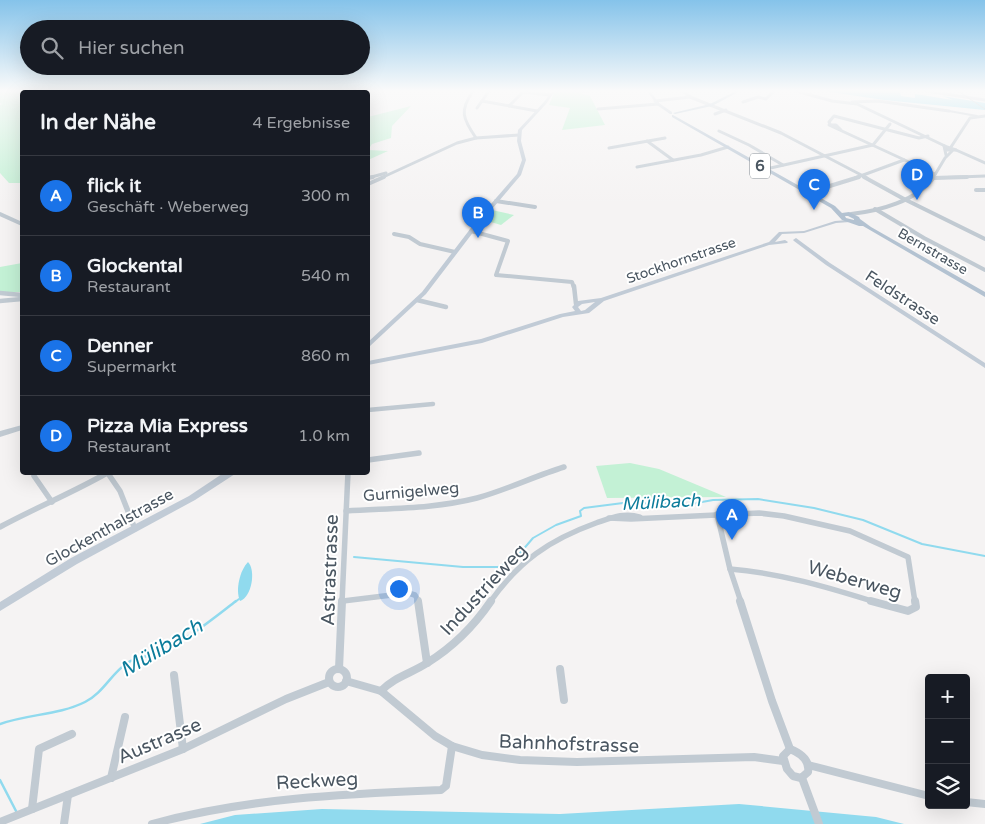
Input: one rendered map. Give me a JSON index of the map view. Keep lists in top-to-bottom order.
{
  "streets": {
    "main road": [
      "6",
      "Bernstrasse",
      "Stockhornstrasse",
      "Feldstrasse",
      "Glockenthalstrasse"
    ],
    "street": [
      "Gurnigelweg",
      "Astrastrasse",
      "Weberweg",
      "Industrieweg",
      "Austrasse",
      "Bahnhofstrasse",
      "Reckweg"
    ]
  },
  "crossings": [
    ["Stockhornstrasse", "Feldstrasse"],
    ["Gurnigelweg", "Astrastrasse"],
    ["Astrastrasse", "Austrasse"],
    ["Astrastrasse", "Bahnhofstrasse"],
    ["Weberweg", "Industrieweg"],
    ["Industrieweg", "Bahnhofstrasse"],
    ["Austrasse", "Bahnhofstrasse"],
    ["Bahnhofstrasse", "Reckweg"]
  ],
  "water": ["Mülibach"],
  "page": {
    "search": "Hier suchen",
    "heading": ["In der Nähe", "4 Ergebnisse"],
    "list": [
      {
        "mark": "A",
        "name": "flick it",
        "note": "Geschäft · Weberweg",
        "value": "300 m"
      },
      {
        "mark": "B",
        "name": "Glockental",
        "note": "Restaurant",
        "value": "540 m"
      },
      {
        "mark": "C",
        "name": "Denner",
        "note": "Supermarkt",
        "value": "860 m"
      },
      {
        "mark": "D",
        "name": "Pizza Mia Express",
        "note": "Restaurant",
        "value": "1.0 km"
      }
    ],
    "pins": [
      "D",
      "C",
      "B",
      "A"
    ],
    "map_buttons": ["+", "−"]
  }
}
